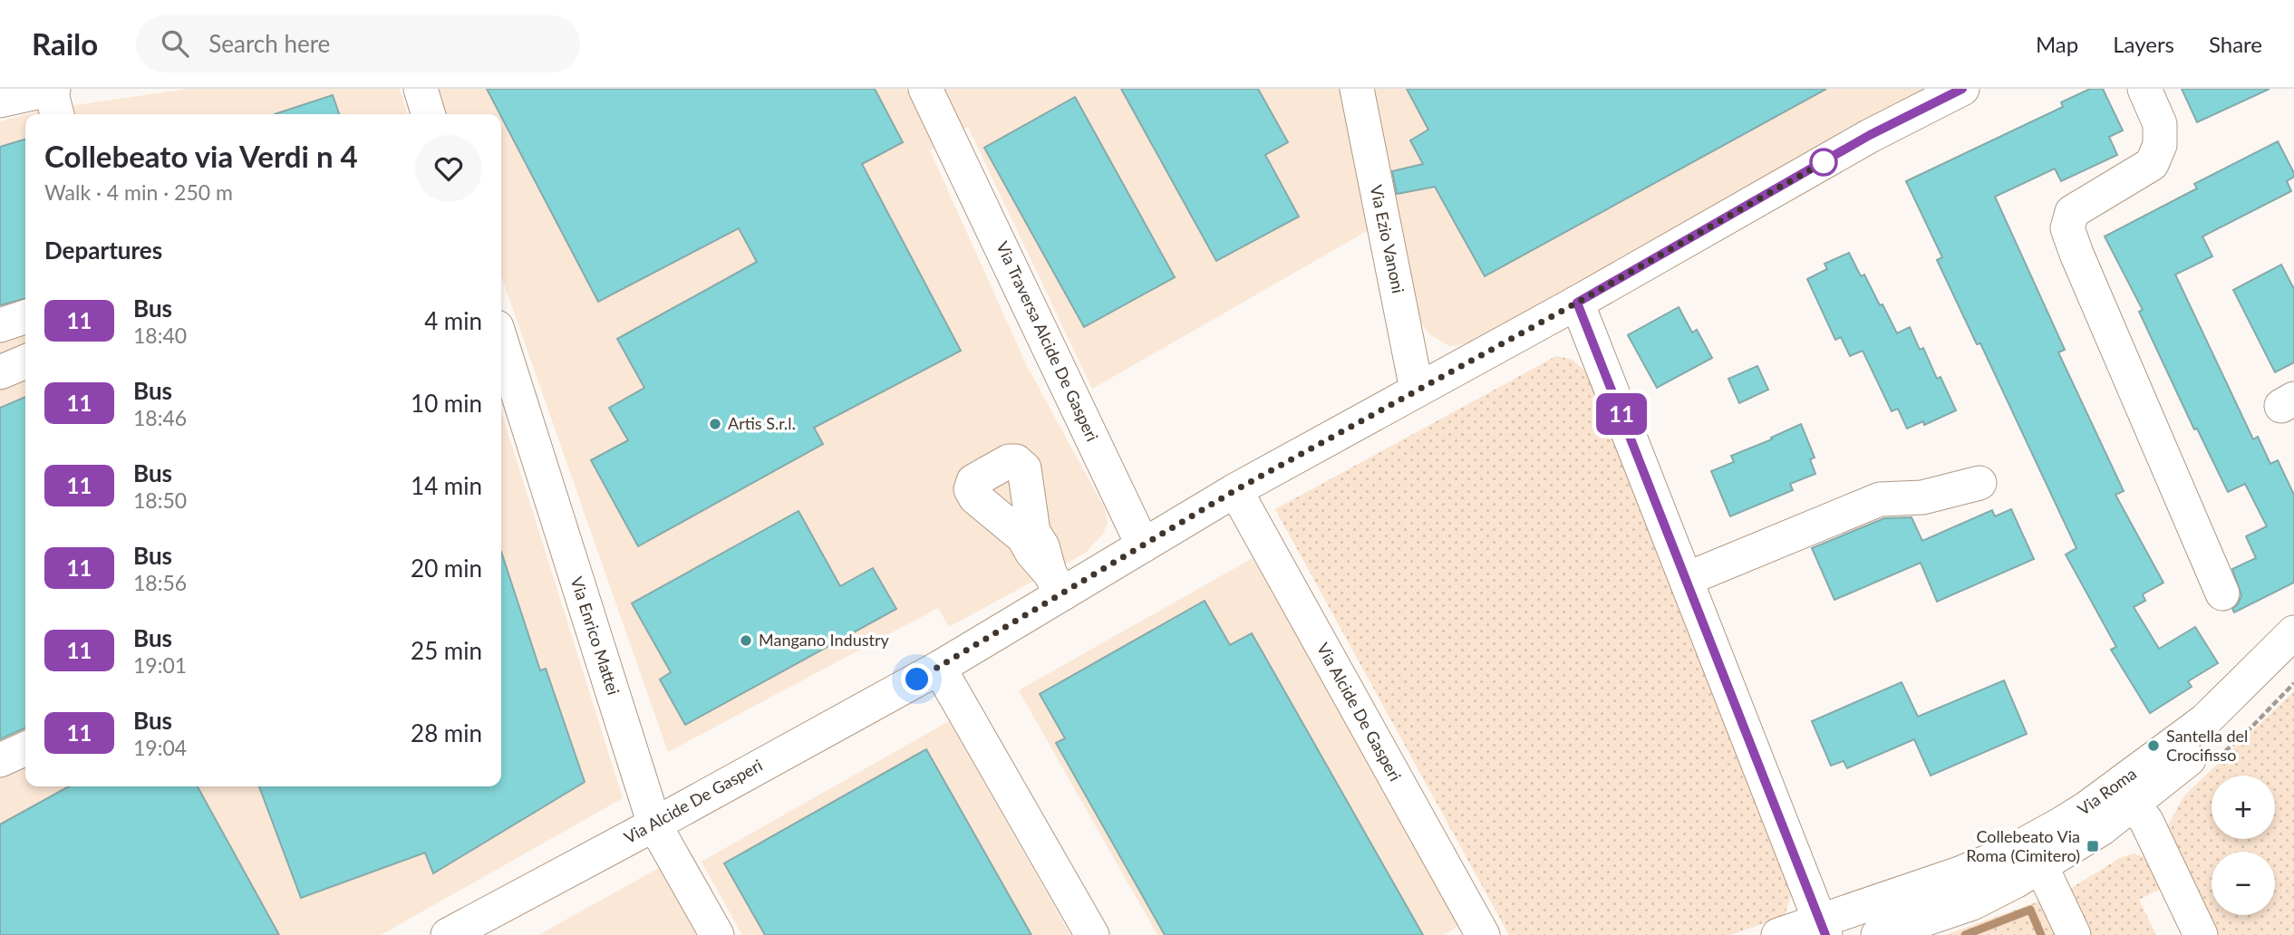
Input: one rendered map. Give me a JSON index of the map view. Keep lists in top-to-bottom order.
{
  "streets": {
    "street": [
      "Via Ezio Vanoni",
      "Via Traversa Alcide De Gasperi",
      "Via Enrico Mattei",
      "Via Alcide De Gasperi",
      "Via Roma"
    ]
  },
  "crossings": [
    ["Via Ezio Vanoni", "Via Alcide De Gasperi"],
    ["Via Traversa Alcide De Gasperi", "Via Alcide De Gasperi"],
    ["Via Enrico Mattei", "Via Alcide De Gasperi"]
  ],
  "places": {
    "other": ["Artis S.r.l.", "Mangano Industry", "Santella del Crocifisso"],
    "transit": ["Collebeato Via Roma (Cimitero)"]
  },
  "lines": ["bus line 11"],
  "page": {
    "header": "Railo",
    "search": "Search here",
    "nav": ["Map", "Layers", "Share"],
    "on_map": "11",
    "heading": [
      ["Collebeato via Verdi n 4", "Walk · 4 min · 250 m"],
      "Departures"
    ],
    "list": [
      {
        "mark": "11",
        "name": "Bus",
        "note": "18:40",
        "value": "4 min"
      },
      {
        "mark": "11",
        "name": "Bus",
        "note": "18:46",
        "value": "10 min"
      },
      {
        "mark": "11",
        "name": "Bus",
        "note": "18:50",
        "value": "14 min"
      },
      {
        "mark": "11",
        "name": "Bus",
        "note": "18:56",
        "value": "20 min"
      },
      {
        "mark": "11",
        "name": "Bus",
        "note": "19:01",
        "value": "25 min"
      },
      {
        "mark": "11",
        "name": "Bus",
        "note": "19:04",
        "value": "28 min"
      }
    ],
    "map_buttons": ["+", "−"]
  }
}
